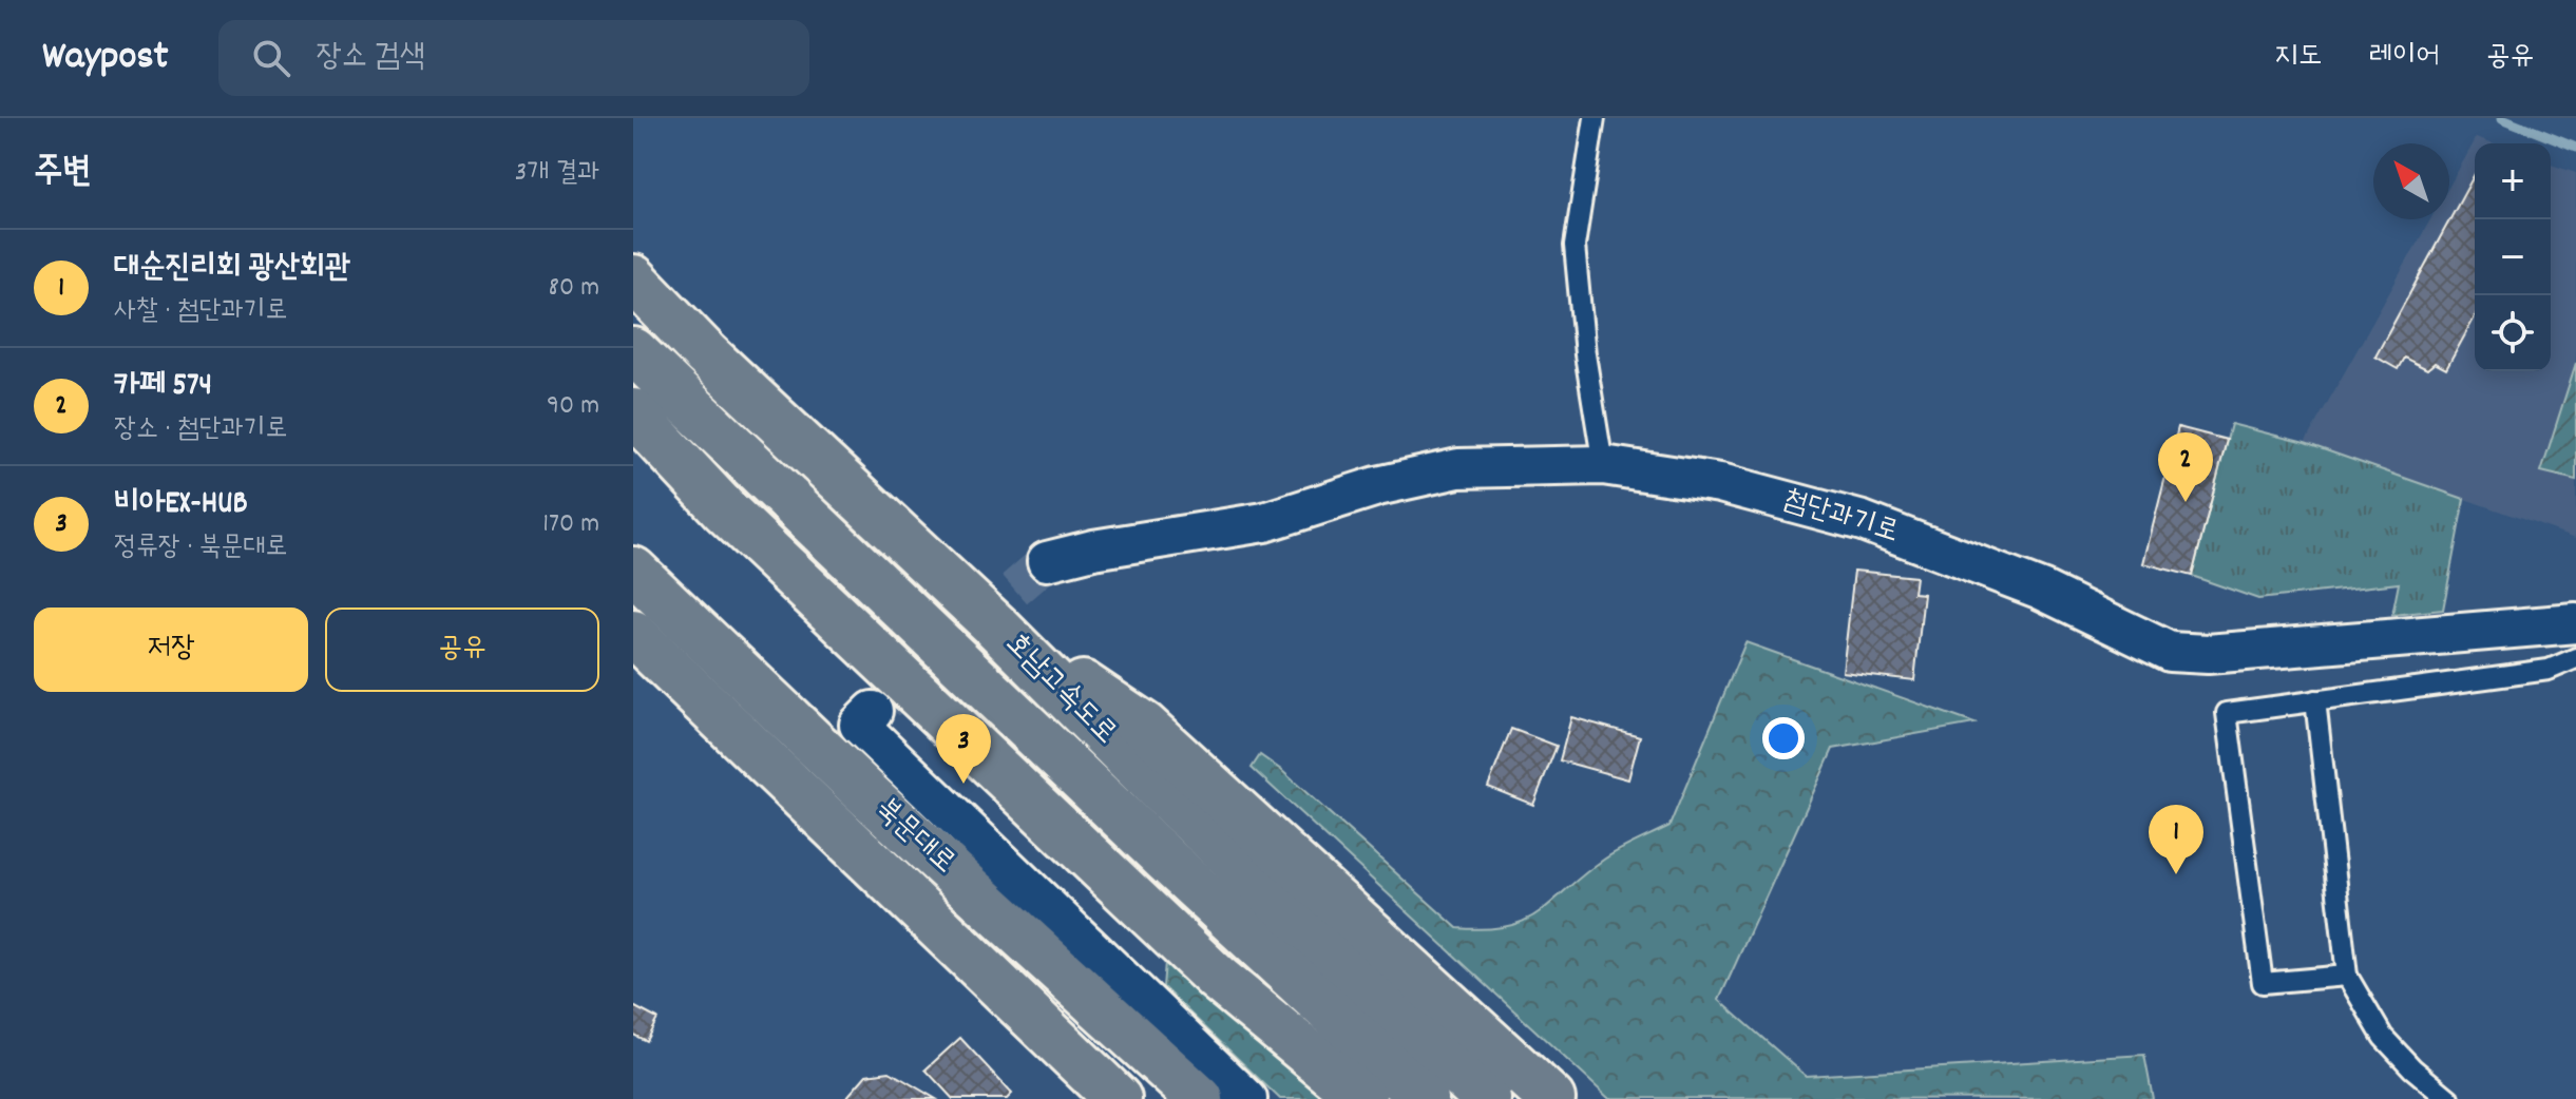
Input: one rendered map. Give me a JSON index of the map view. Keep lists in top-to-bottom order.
{
  "streets": {
    "main road": ["호남고속도로", "북문대로"],
    "street": ["첨단과기로"]
  },
  "north": "top left",
  "page": {
    "header": "Waypost",
    "search": "장소 검색",
    "nav": ["지도", "레이어", "공유"],
    "heading": ["주변", "3개 결과"],
    "map_buttons": ["+", "−"],
    "list": [
      {
        "mark": "1",
        "name": "대순진리회 광산회관",
        "note": "사찰 · 첨단과기로",
        "value": "80 m"
      },
      {
        "mark": "2",
        "name": "카페 574",
        "note": "장소 · 첨단과기로",
        "value": "90 m"
      },
      {
        "mark": "3",
        "name": "비아EX-HUB",
        "note": "정류장 · 북문대로",
        "value": "170 m"
      }
    ],
    "pins": ["2", "3", "1"],
    "buttons": ["저장", "공유"]
  }
}
